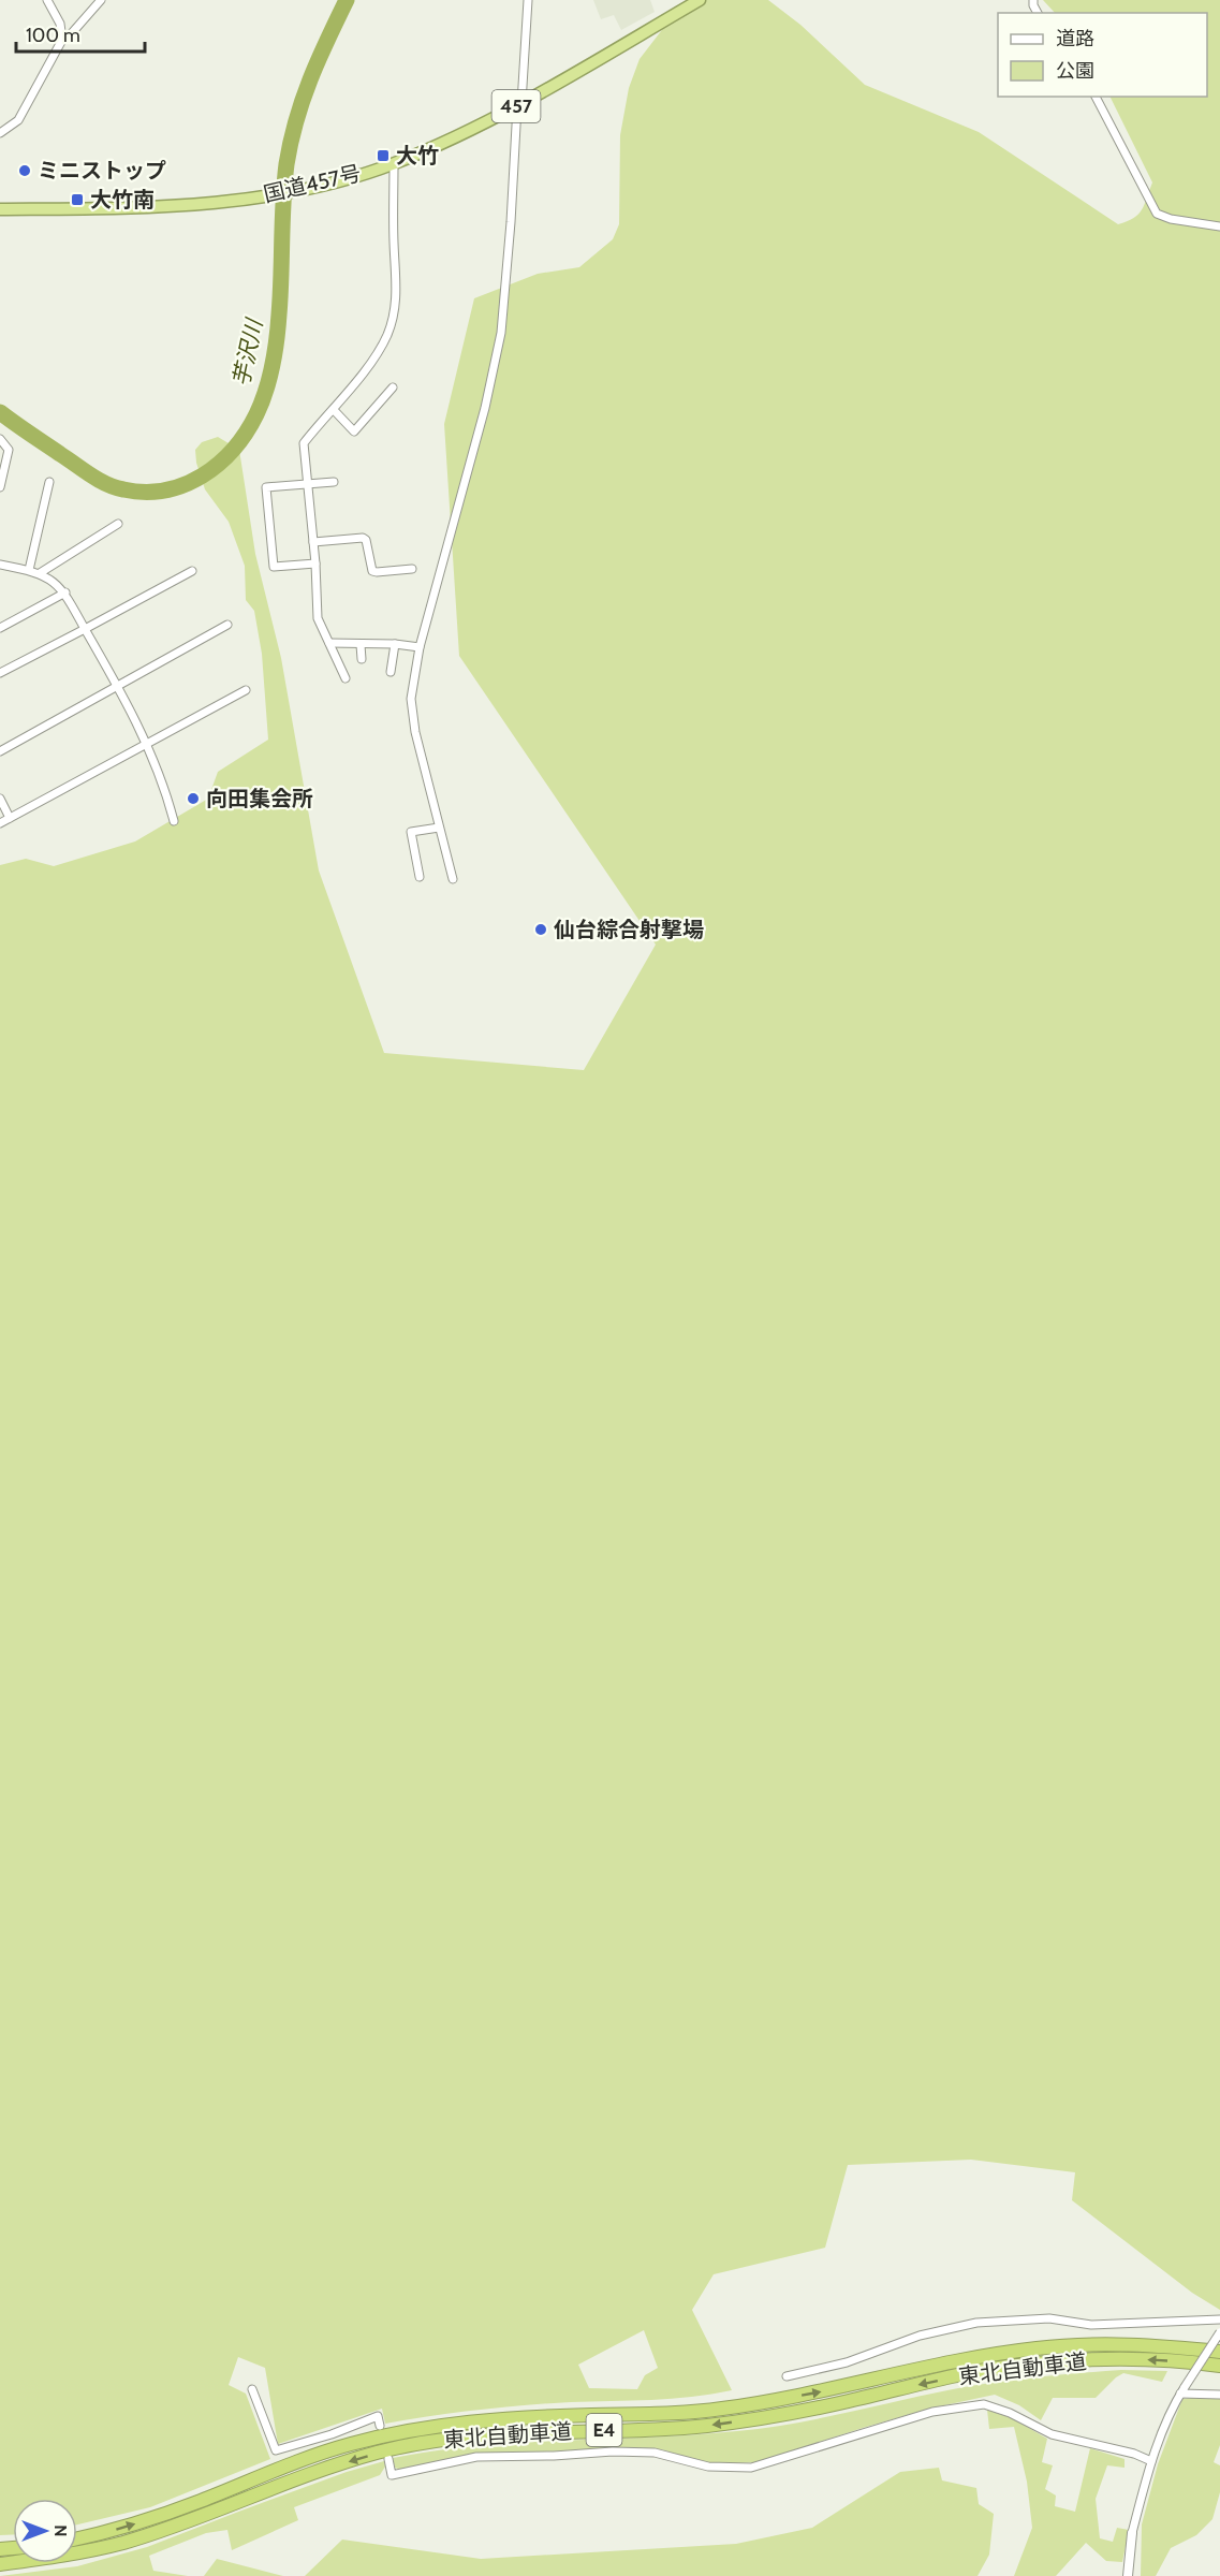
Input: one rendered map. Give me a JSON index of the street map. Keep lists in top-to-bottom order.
{
  "streets": {
    "highway": [
      "457",
      "国道457号",
      "東北自動車道",
      "E4"
    ]
  },
  "water": ["芋沢川"],
  "places": {
    "transit": ["大竹", "大竹南"],
    "other": ["ミニストップ", "向田集会所", "仙台綜合射撃場"]
  },
  "legend": ["道路", "公園"],
  "scale_bar": "100 m",
  "north": "right"
}
